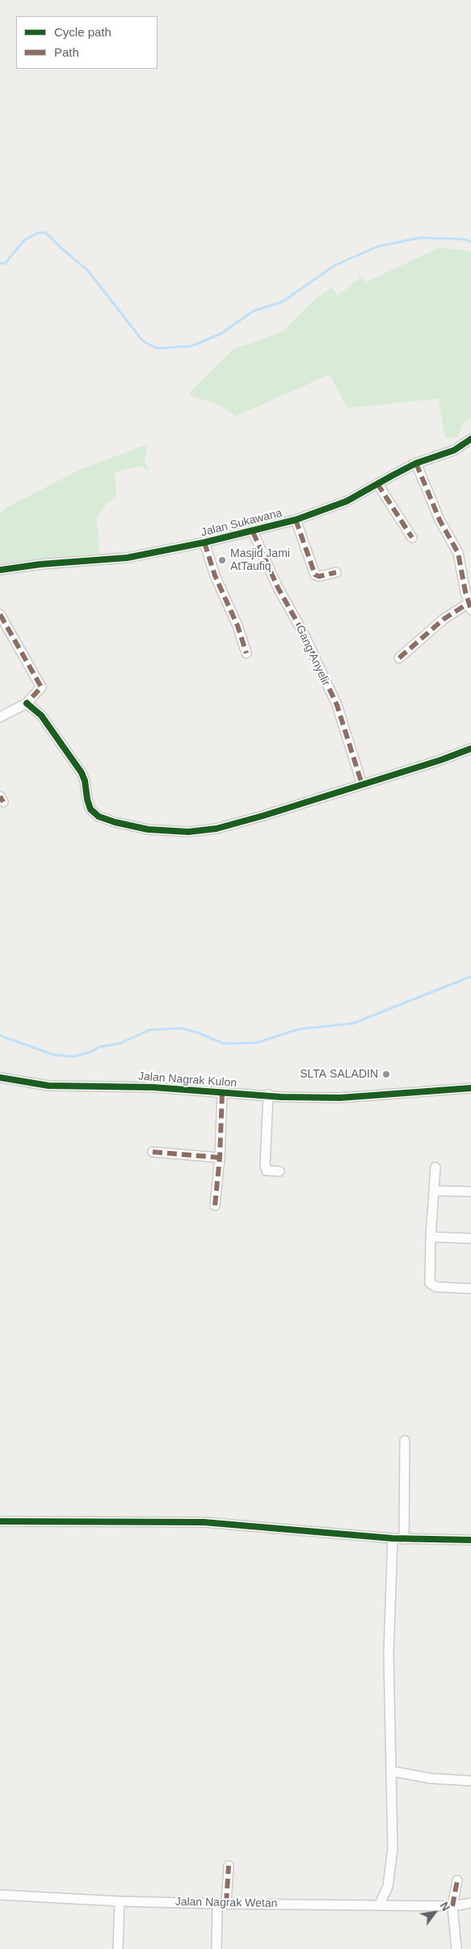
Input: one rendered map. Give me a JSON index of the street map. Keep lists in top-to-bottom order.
{
  "streets": {
    "street": [
      "Jalan Sukawana",
      "Gang Anyelir",
      "Jalan Nagrak Kulon",
      "Jalan Nagrak Wetan"
    ]
  },
  "crossings": [
    ["Jalan Sukawana", "Gang Anyelir"]
  ],
  "places": ["Masjid Jami AtTaufiq", "SLTA SALADIN"],
  "legend": ["Cycle path", "Path"],
  "north": "top right"
}
